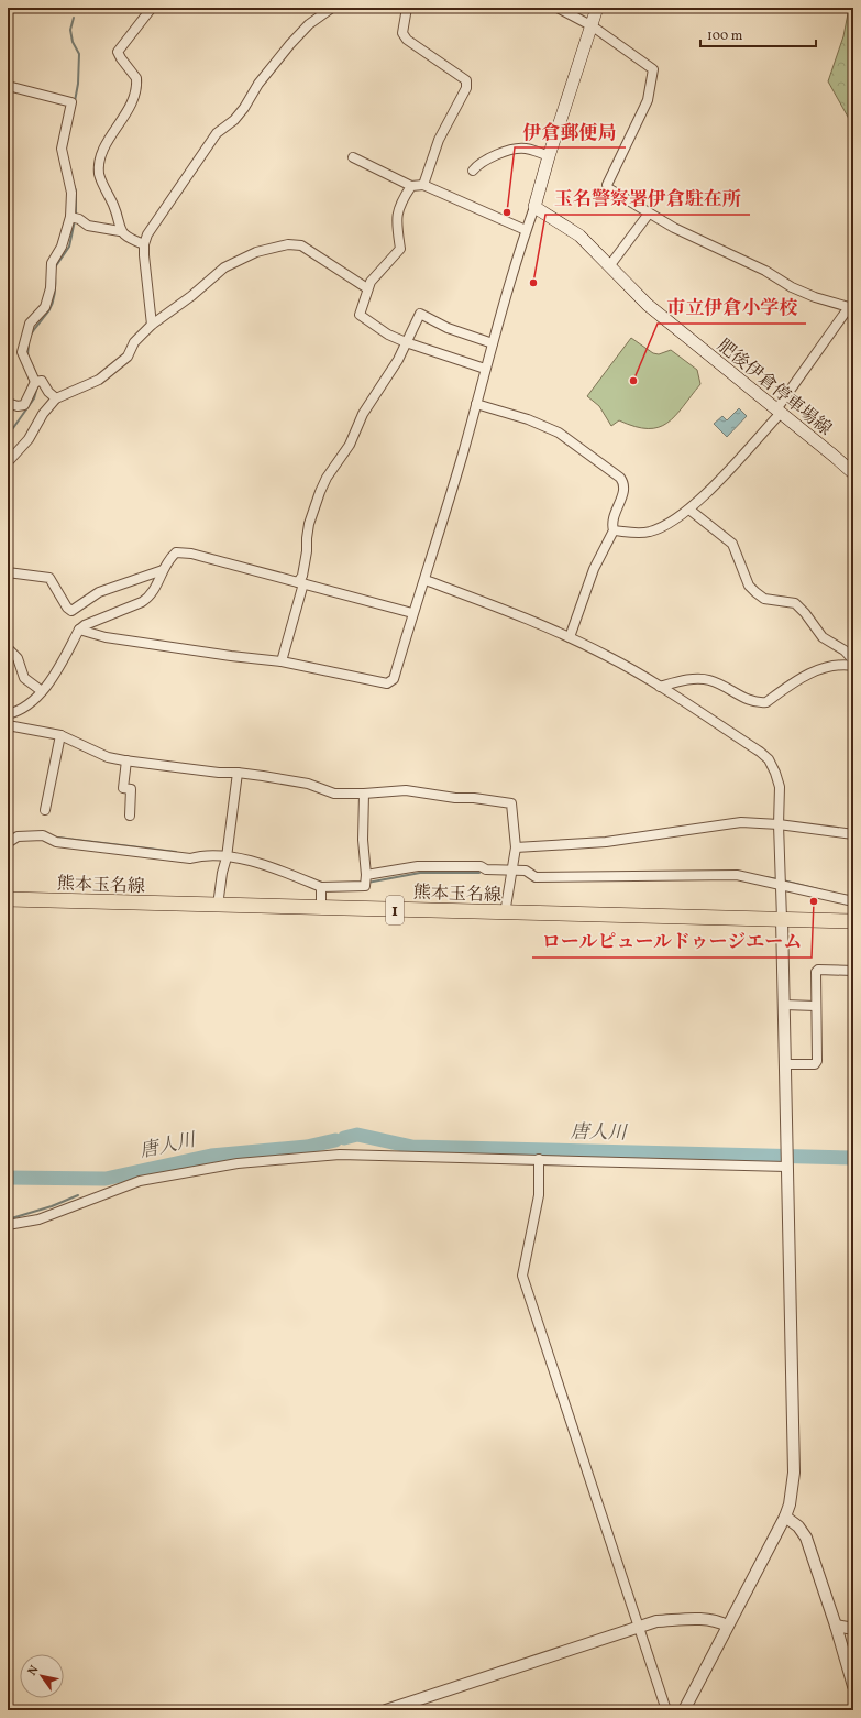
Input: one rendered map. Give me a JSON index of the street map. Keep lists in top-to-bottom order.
{
  "streets": {
    "main road": ["肥後伊倉停車場線", "熊本玉名線", "1"]
  },
  "water": ["唐人川"],
  "places": [
    "伊倉郵便局",
    "玉名警察署伊倉駐在所",
    "市立伊倉小学校",
    "ロールピュールドゥージエーム"
  ],
  "scale_bar": "100 m",
  "north": "top left"
}
